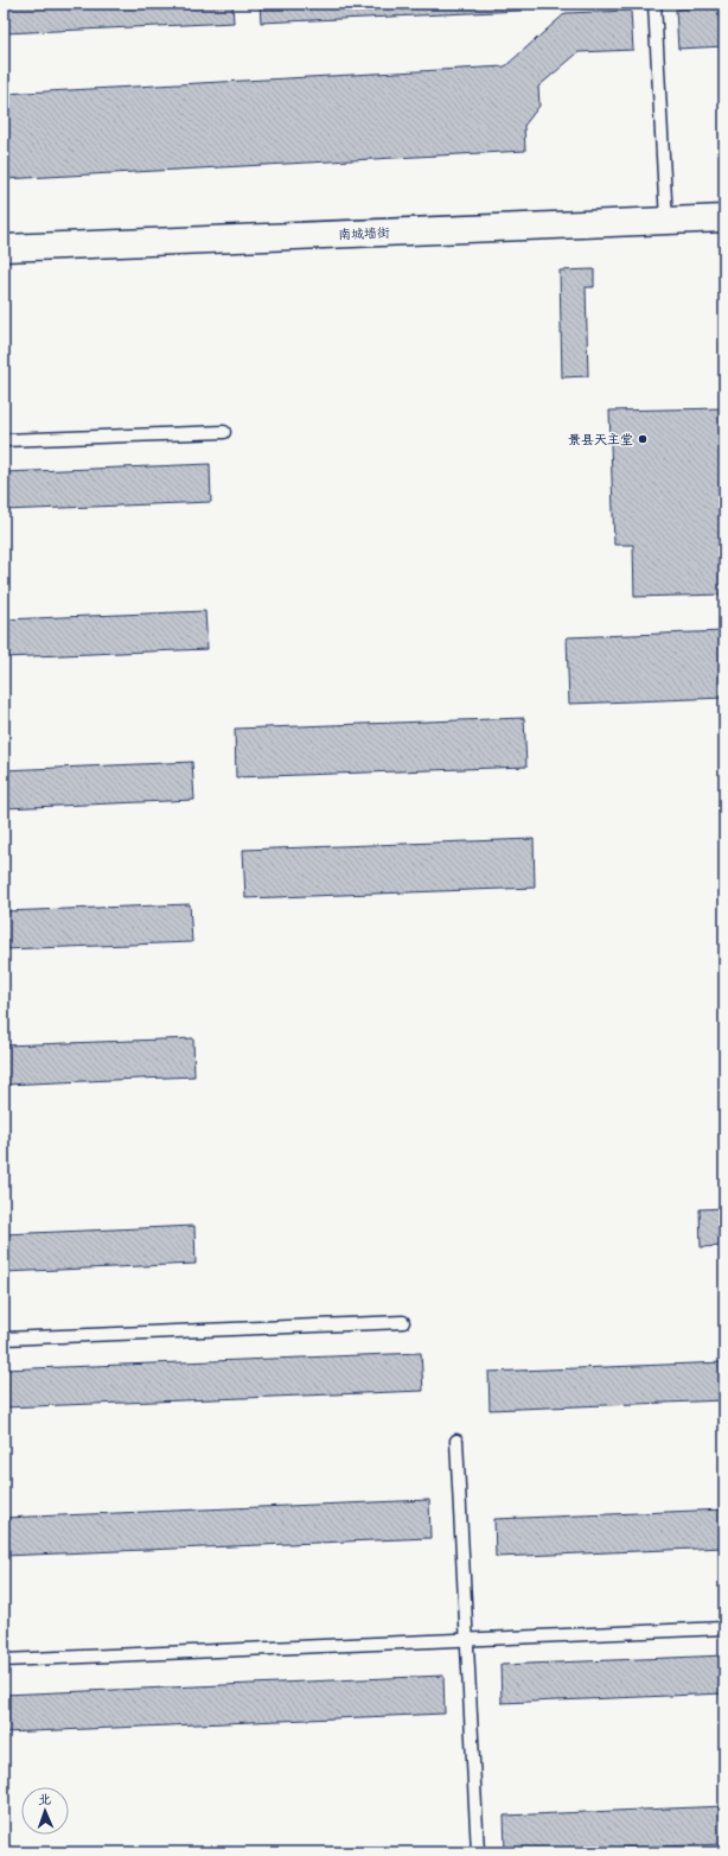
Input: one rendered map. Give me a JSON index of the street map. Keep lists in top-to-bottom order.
{
  "streets": {
    "street": ["南城墙街"]
  },
  "places": ["景县天主堂"],
  "north": "top"
}
